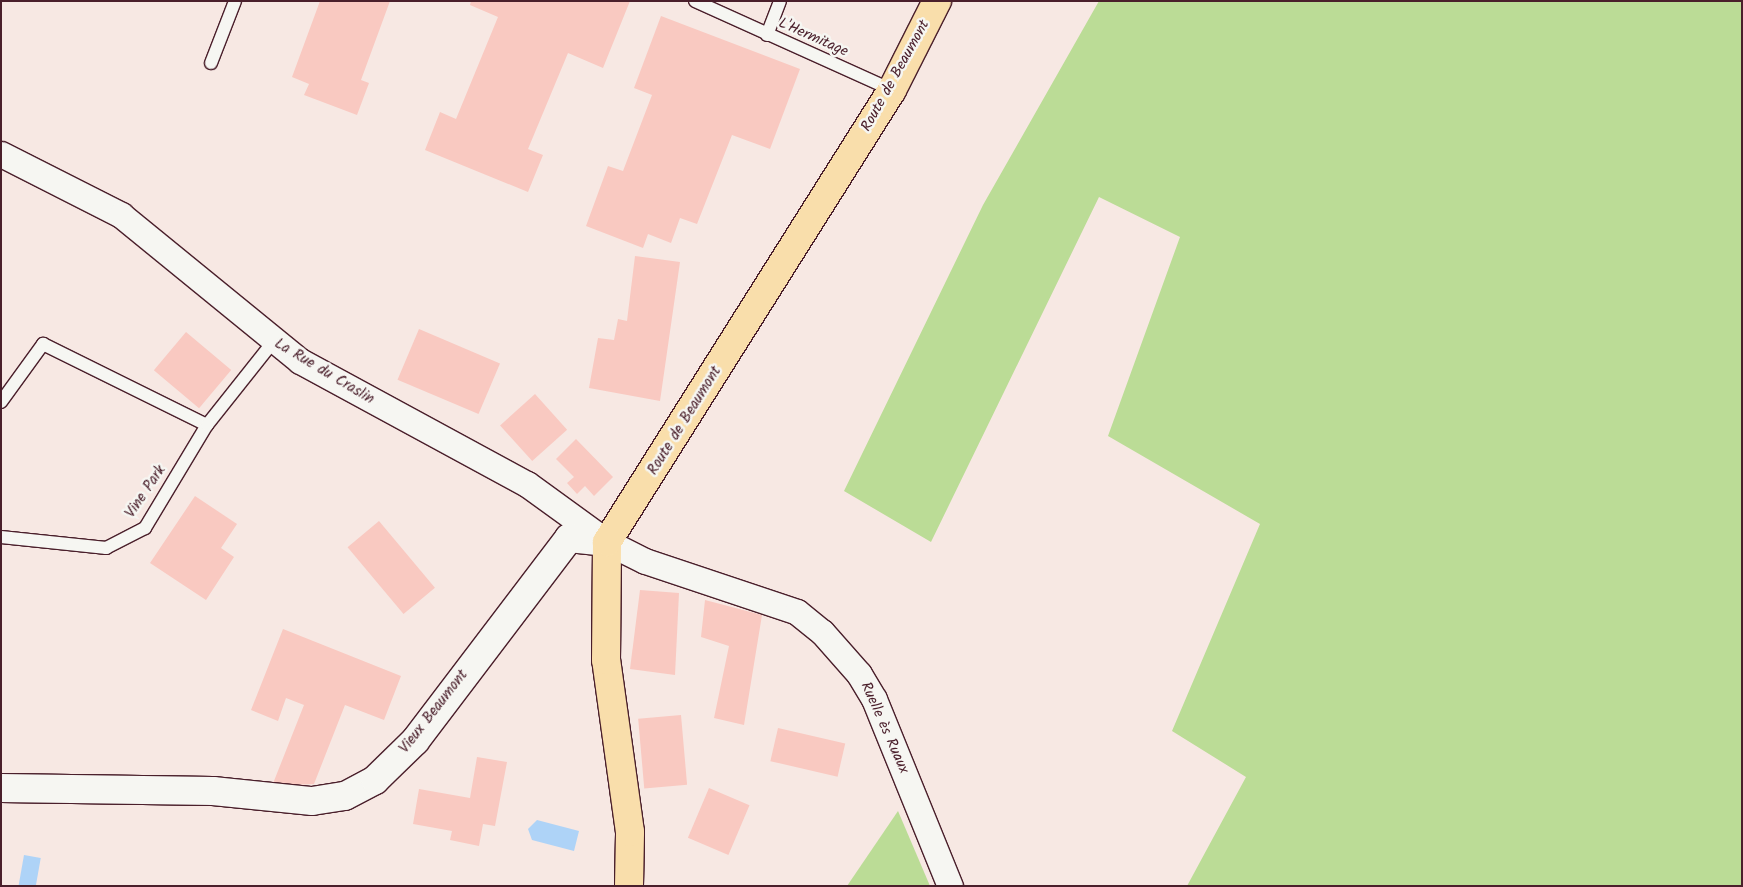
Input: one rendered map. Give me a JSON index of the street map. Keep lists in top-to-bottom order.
{
  "streets": {
    "main road": ["Route de Beaumont"],
    "street": ["La Rue du Craslin", "Vieux Beaumont", "Ruelle ès Ruaux"],
    "lane": ["L'Hermitage", "Vine Park"]
  },
  "crossings": [
    ["L'Hermitage", "Route de Beaumont"],
    ["Route de Beaumont", "La Rue du Craslin"],
    ["Route de Beaumont", "Vieux Beaumont"],
    ["Route de Beaumont", "Ruelle ès Ruaux"],
    ["La Rue du Craslin", "Vine Park"],
    ["La Rue du Craslin", "Vieux Beaumont"],
    ["La Rue du Craslin", "Ruelle ès Ruaux"],
    ["Vieux Beaumont", "Ruelle ès Ruaux"]
  ]
}
